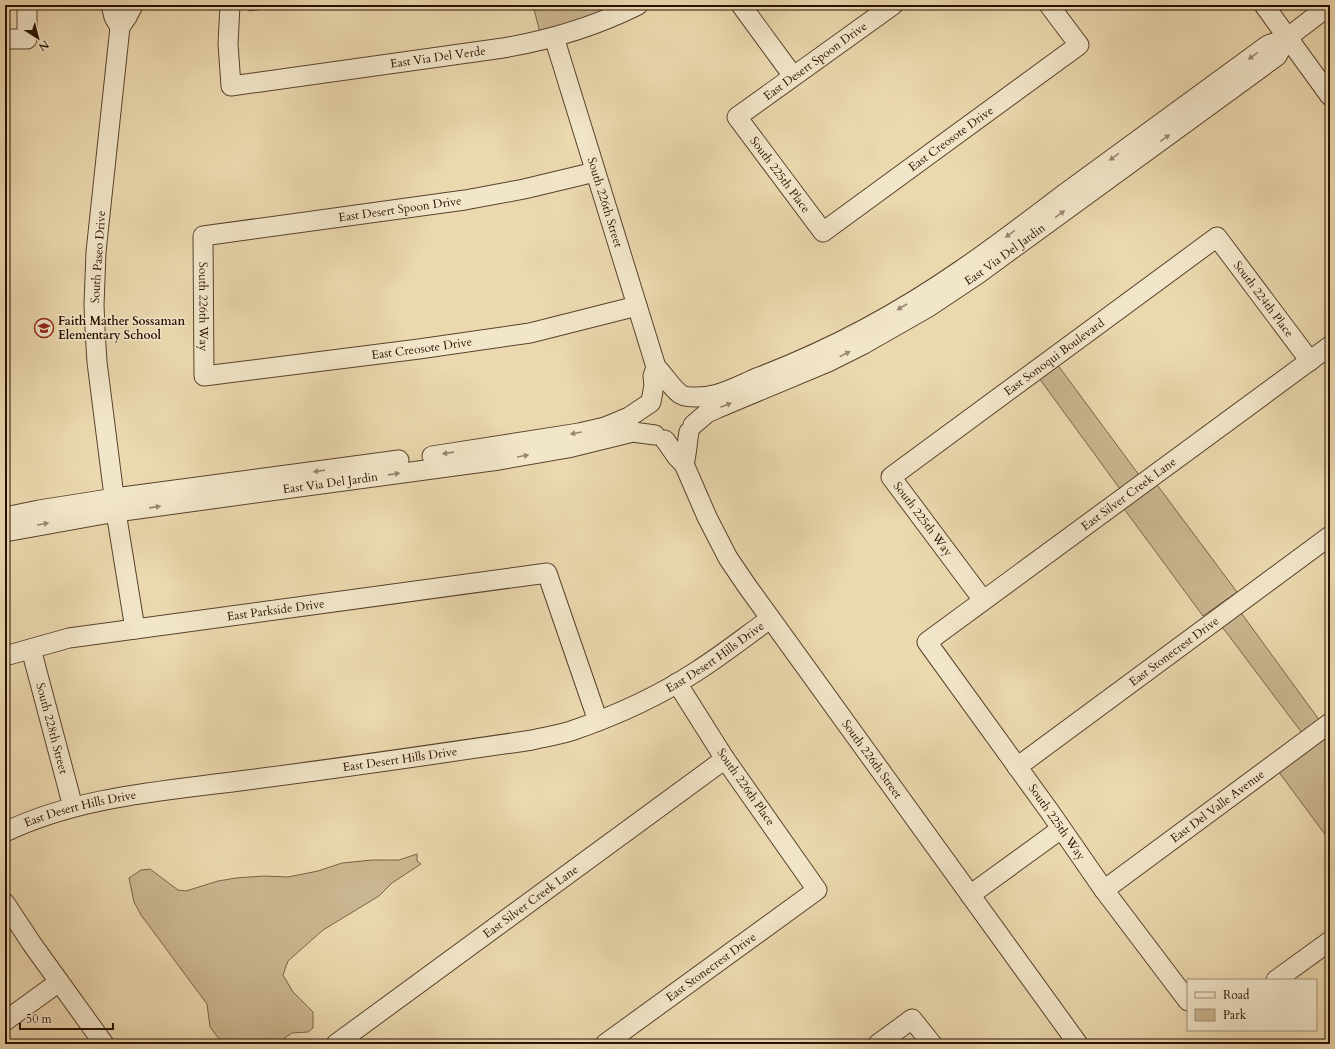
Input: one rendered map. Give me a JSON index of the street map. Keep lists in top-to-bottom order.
{
  "streets": {
    "street": [
      "East Via Del Verde",
      "East Desert Spoon Drive",
      "East Creosote Drive",
      "South 225th Place",
      "South 226th Street",
      "East Via Del Jardin",
      "South Paseo Drive",
      "South 224th Place",
      "South 226th Way",
      "East Sonoqui Boulevard",
      "East Silver Creek Lane",
      "South 225th Way",
      "East Parkside Drive",
      "East Stonecrest Drive",
      "East Desert Hills Drive",
      "South 228th Street",
      "South 226th Place",
      "East Del Valle Avenue"
    ]
  },
  "crossings": [
    ["East Via Del Verde", "South 226th Street"],
    ["East Desert Spoon Drive", "South 225th Place"],
    ["East Desert Spoon Drive", "South 226th Street"],
    ["East Desert Spoon Drive", "South 226th Way"],
    ["East Creosote Drive", "South 225th Place"],
    ["East Creosote Drive", "South 226th Street"],
    ["East Creosote Drive", "South 226th Way"],
    ["South 226th Street", "East Via Del Jardin"],
    ["South 226th Street", "East Desert Hills Drive"],
    ["East Via Del Jardin", "South Paseo Drive"],
    ["South Paseo Drive", "East Parkside Drive"],
    ["South 224th Place", "East Sonoqui Boulevard"],
    ["South 224th Place", "East Silver Creek Lane"],
    ["East Sonoqui Boulevard", "South 225th Way"],
    ["East Silver Creek Lane", "South 225th Way"],
    ["East Silver Creek Lane", "South 226th Place"],
    ["South 225th Way", "East Stonecrest Drive"],
    ["South 225th Way", "East Del Valle Avenue"],
    ["East Parkside Drive", "East Desert Hills Drive"],
    ["East Parkside Drive", "South 228th Street"],
    ["East Stonecrest Drive", "South 226th Place"],
    ["East Desert Hills Drive", "South 228th Street"],
    ["East Desert Hills Drive", "South 226th Place"]
  ],
  "places": {
    "school or university": ["Faith Mather Sossaman Elementary School"]
  },
  "legend": ["Road", "Park"],
  "scale_bar": "50 m",
  "north": "bottom right"
}
